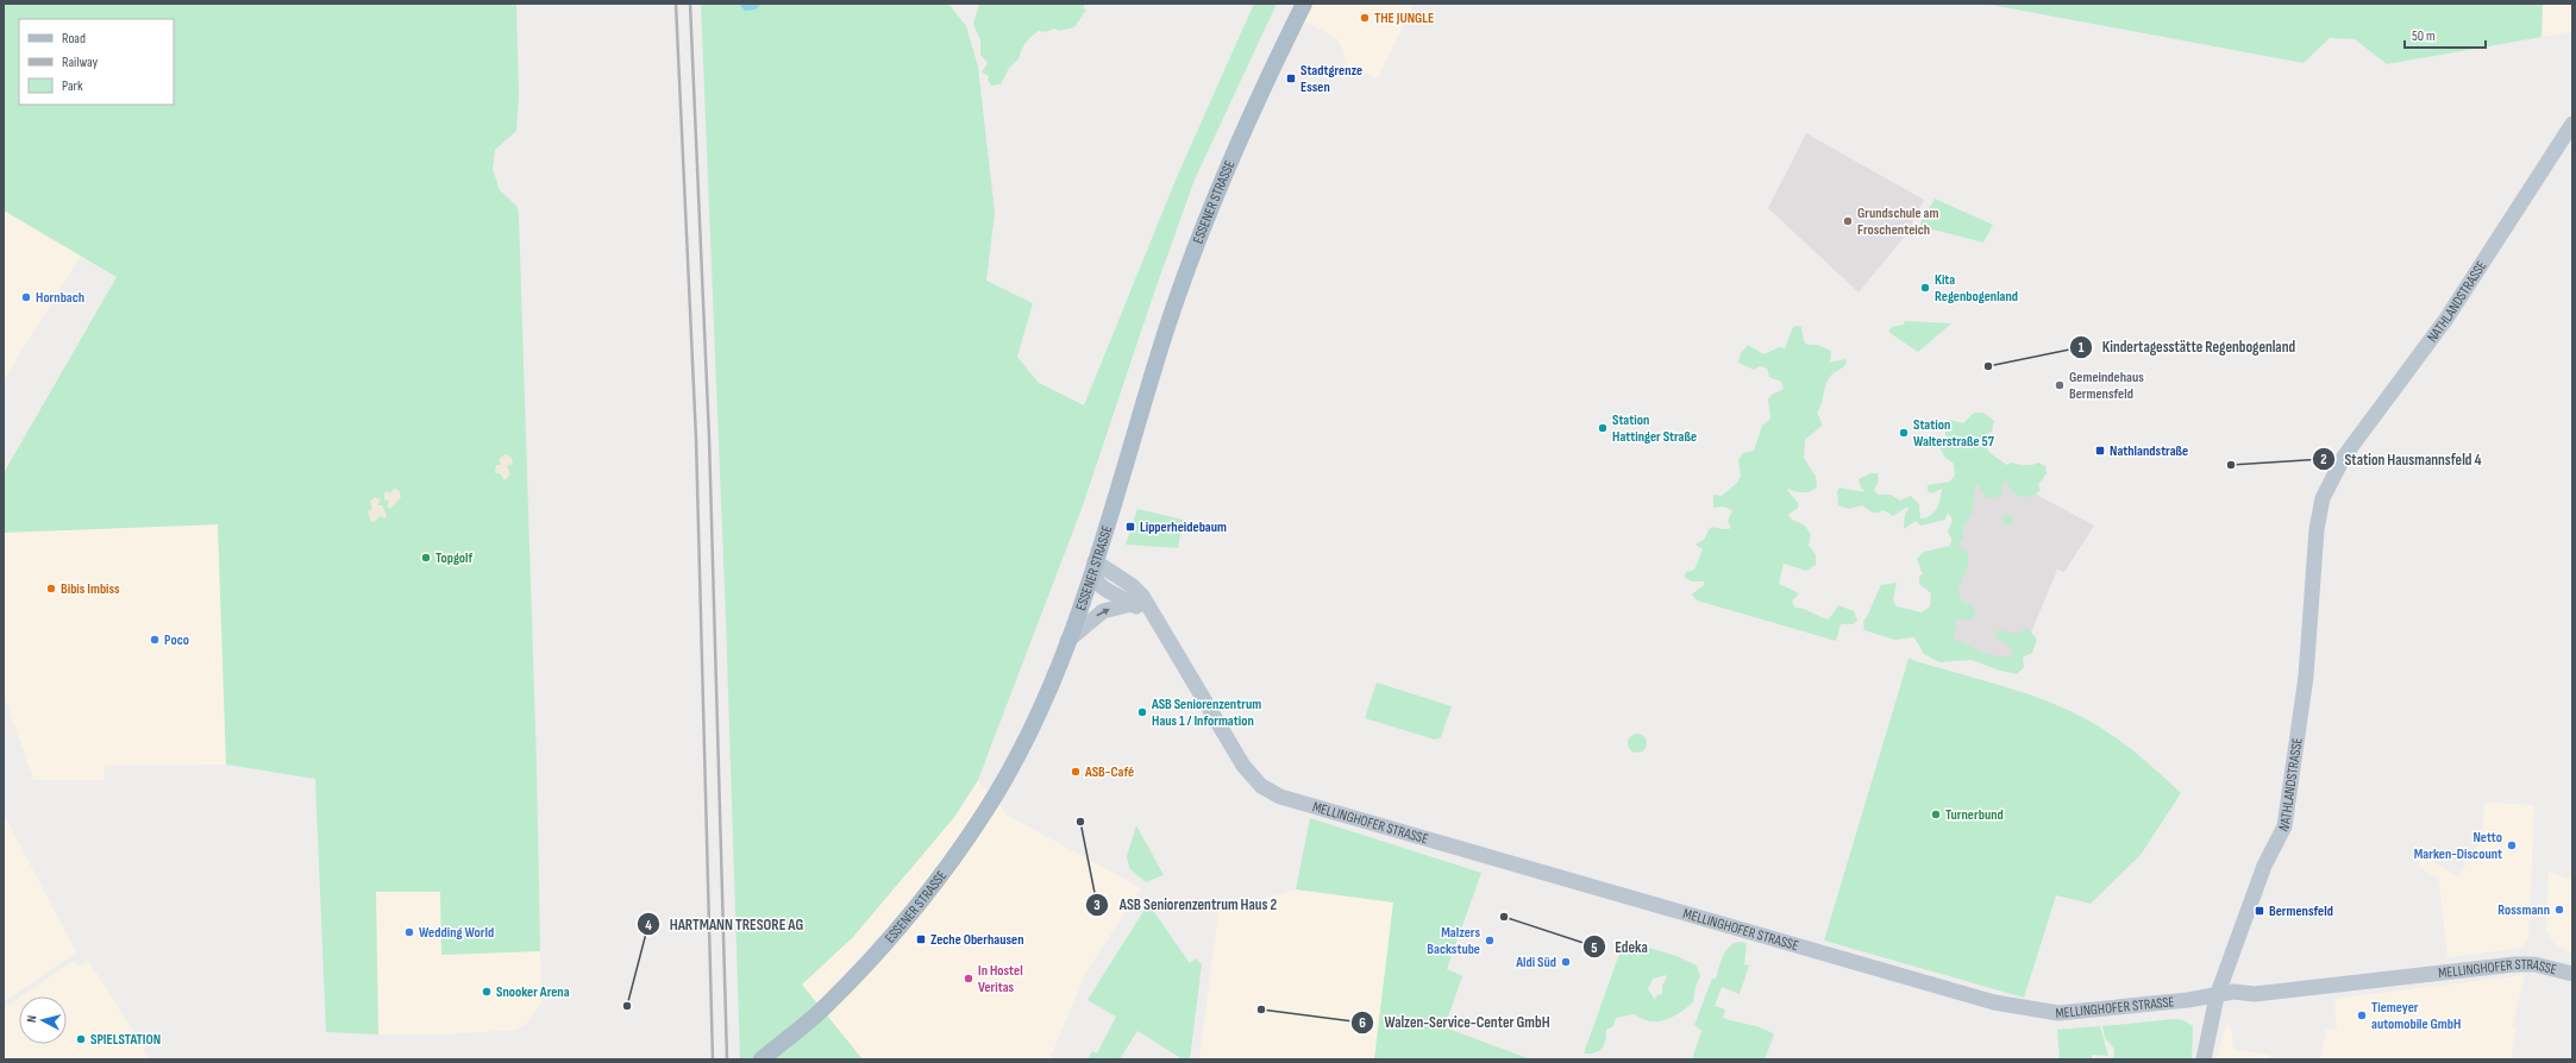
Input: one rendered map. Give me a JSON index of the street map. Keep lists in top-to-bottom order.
{
  "streets": {
    "main road": ["ESSENER STRASSE", "NATHLANDSTRASSE", "MELLINGHOFER STRASSE"]
  },
  "crossings": [
    ["ESSENER STRASSE", "MELLINGHOFER STRASSE"],
    ["NATHLANDSTRASSE", "MELLINGHOFER STRASSE"]
  ],
  "places": {
    "other": [
      "THE JUNGLE",
      "Grundschule am Froschenteich",
      "Kita Regenbogenland",
      "Hornbach",
      "Kindertagesstätte Regenbogenland",
      "Gemeindehaus Bermensfeld",
      "Station Hattinger Straße",
      "Station Walterstraße 57",
      "Station Hausmannsfeld 4",
      "Topgolf",
      "Bibis Imbiss",
      "Poco",
      "ASB Seniorenzentrum Haus 1 / Information",
      "ASB-Café",
      "Turnerbund",
      "ASB Seniorenzentrum Haus 2",
      "Netto Marken-Discount",
      "Rossmann",
      "Edeka",
      "Wedding World",
      "Malzers Backstube",
      "Aldi Süd",
      "In Hostel Veritas",
      "Snooker Arena",
      "HARTMANN TRESORE AG",
      "Walzen-Service-Center GmbH",
      "Tiemeyer automobile GmbH",
      "SPIELSTATION"
    ],
    "transit": [
      "Stadtgrenze Essen",
      "Nathlandstraße",
      "Lipperheidebaum",
      "Bermensfeld",
      "Zeche Oberhausen"
    ]
  },
  "legend": ["Road", "Railway", "Park"],
  "scale_bar": "50 m",
  "north": "left"
}
